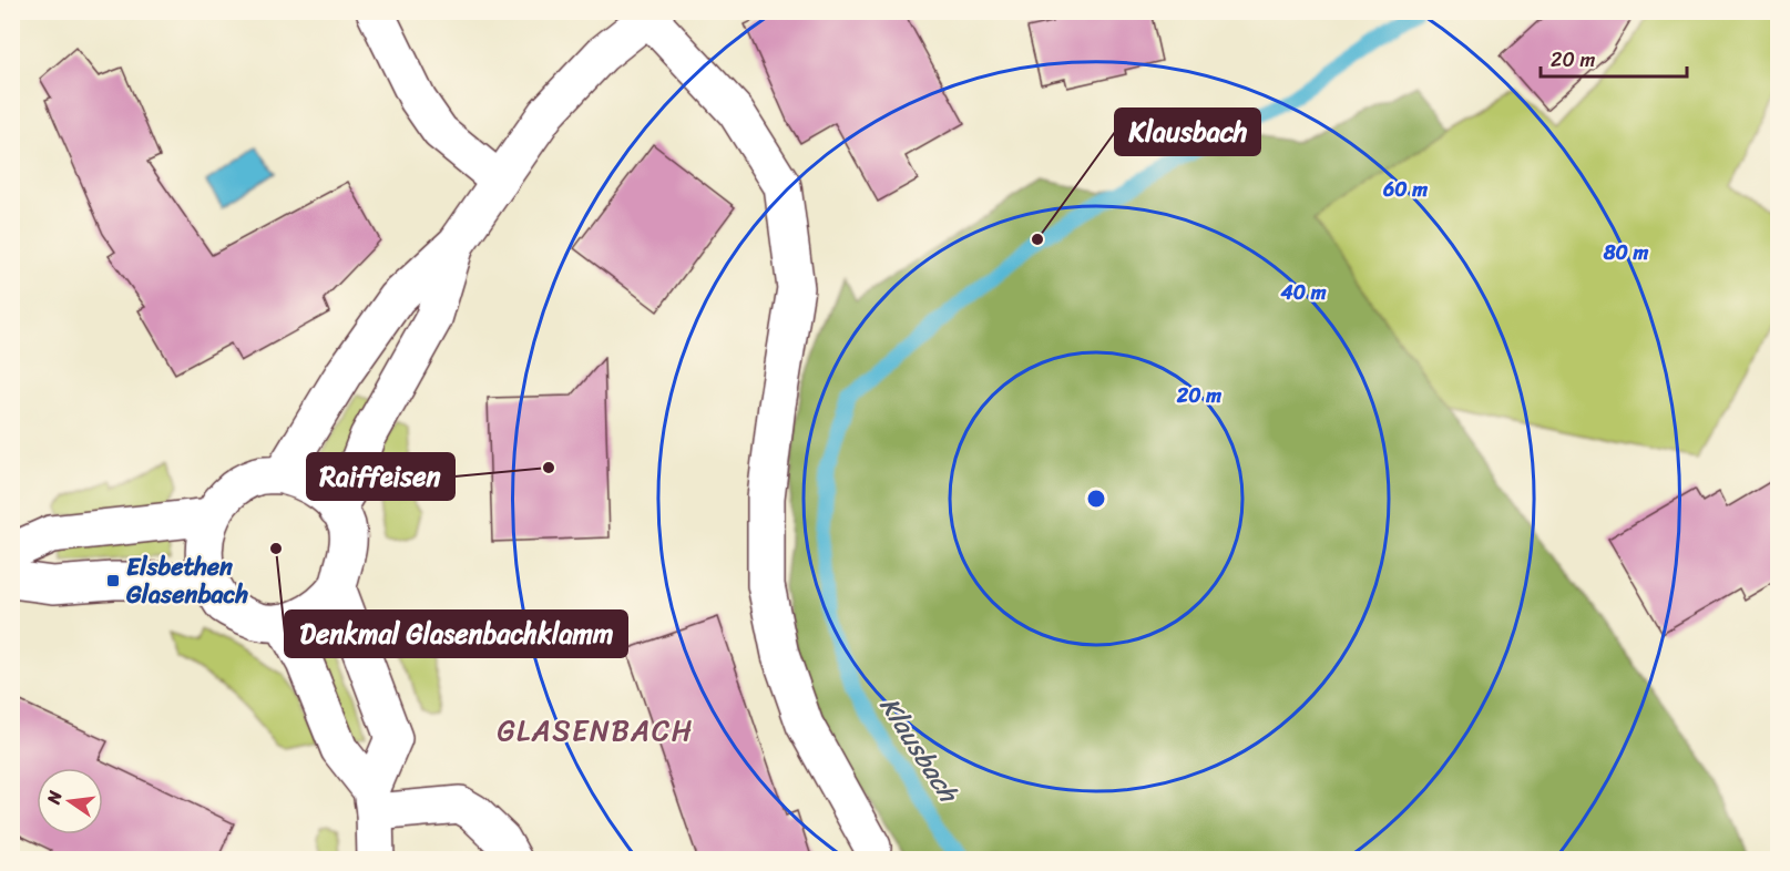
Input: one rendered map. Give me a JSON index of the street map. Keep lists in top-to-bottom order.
{
  "districts": ["GLASENBACH"],
  "water": ["Klausbach"],
  "places": {
    "other": ["Klausbach", "Raiffeisen", "Denkmal Glasenbachklamm"],
    "transit": ["Elsbethen Glasenbach"]
  },
  "scale_bar": "20 m",
  "north": "left",
  "rings": [
    "60 m",
    "80 m",
    "40 m",
    "20 m"
  ]
}
